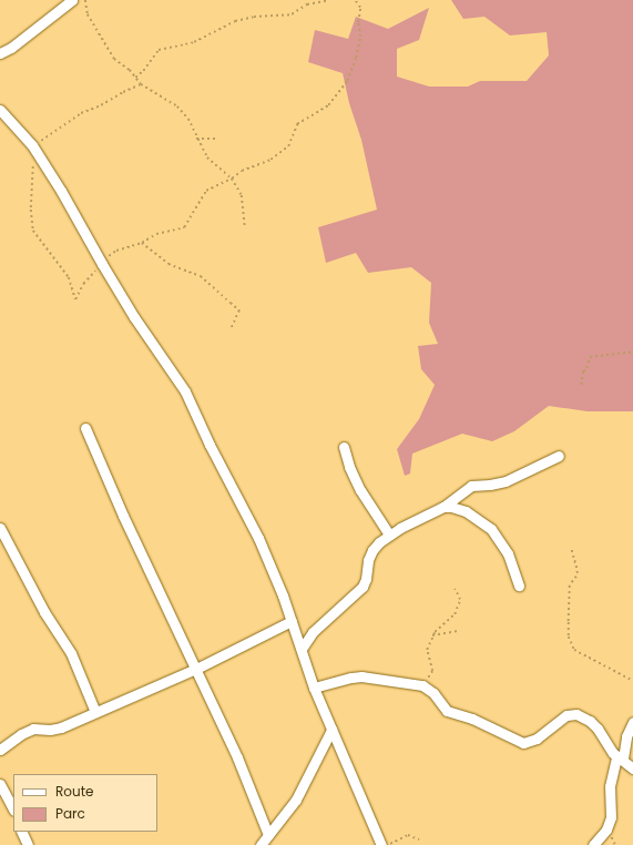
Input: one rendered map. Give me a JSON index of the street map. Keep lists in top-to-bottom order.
{
  "legend": ["Route", "Parc"]
}
